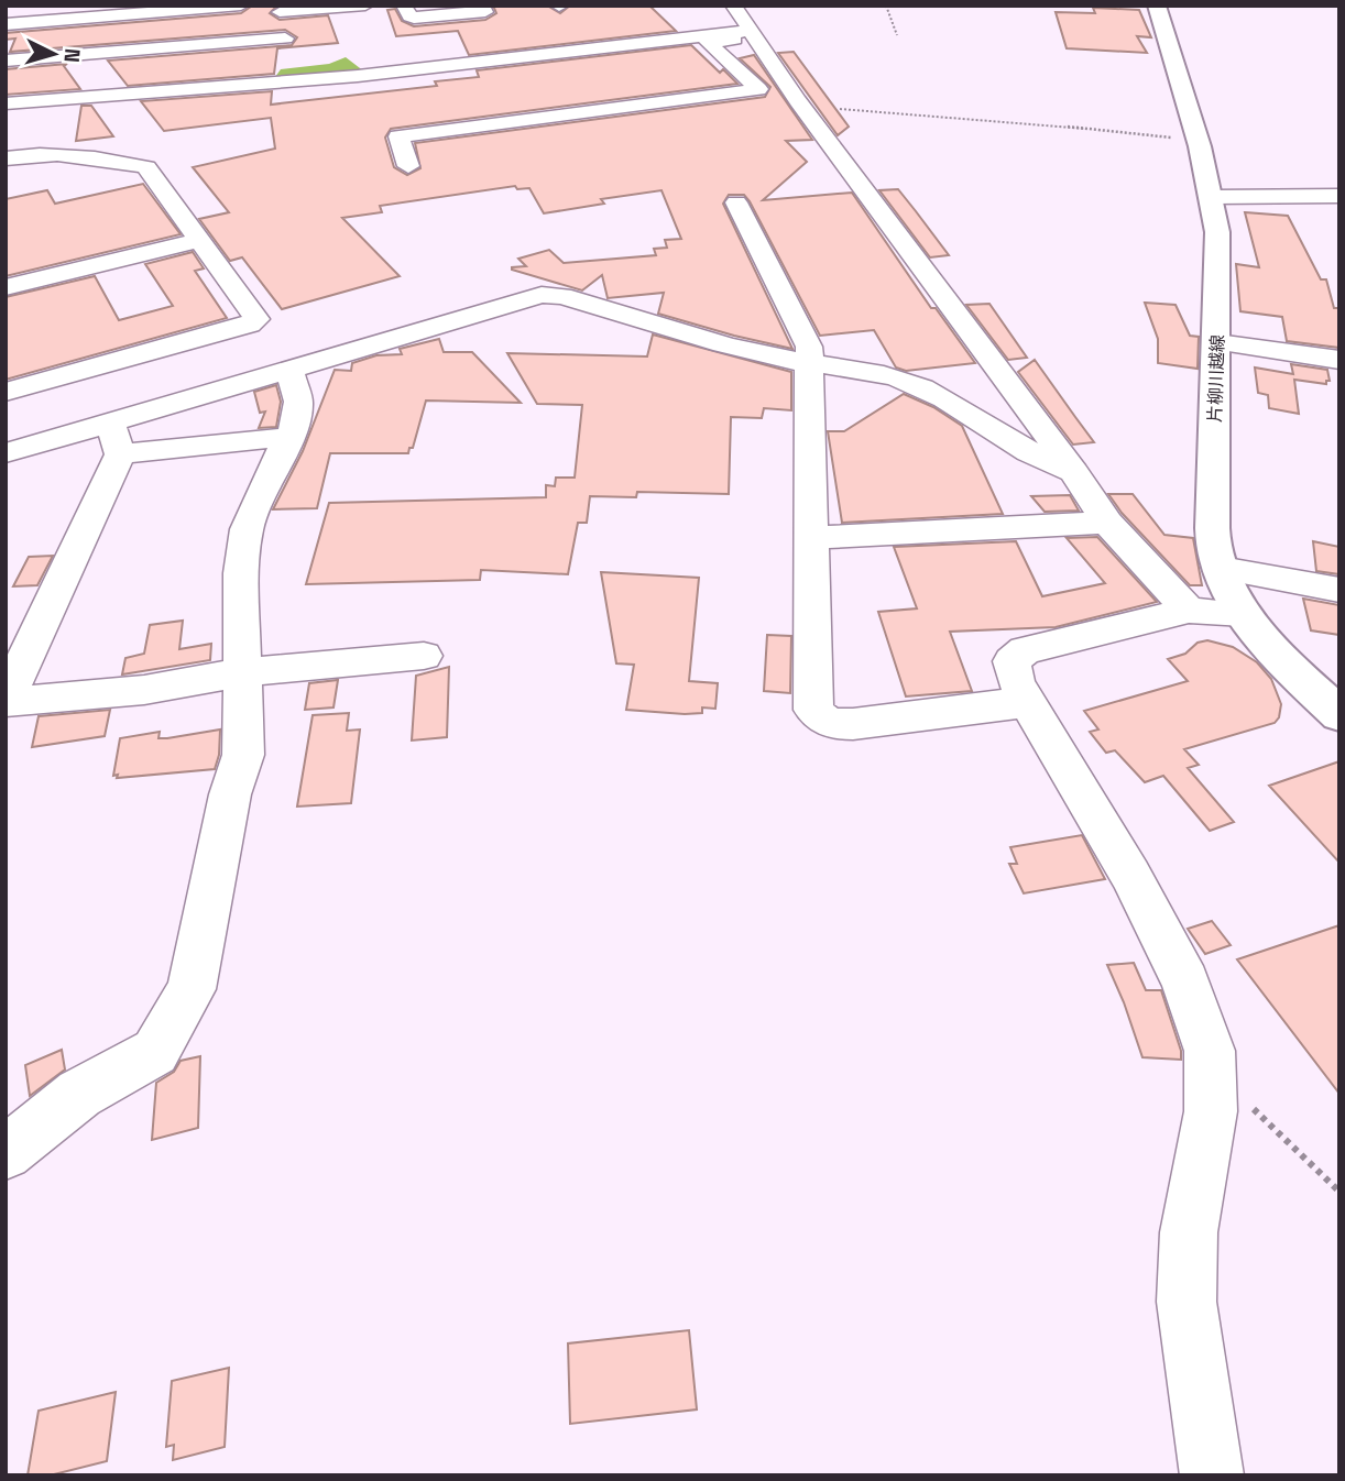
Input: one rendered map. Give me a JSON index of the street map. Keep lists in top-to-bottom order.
{
  "streets": {
    "main road": ["片柳川越線"]
  },
  "north": "right"
}
